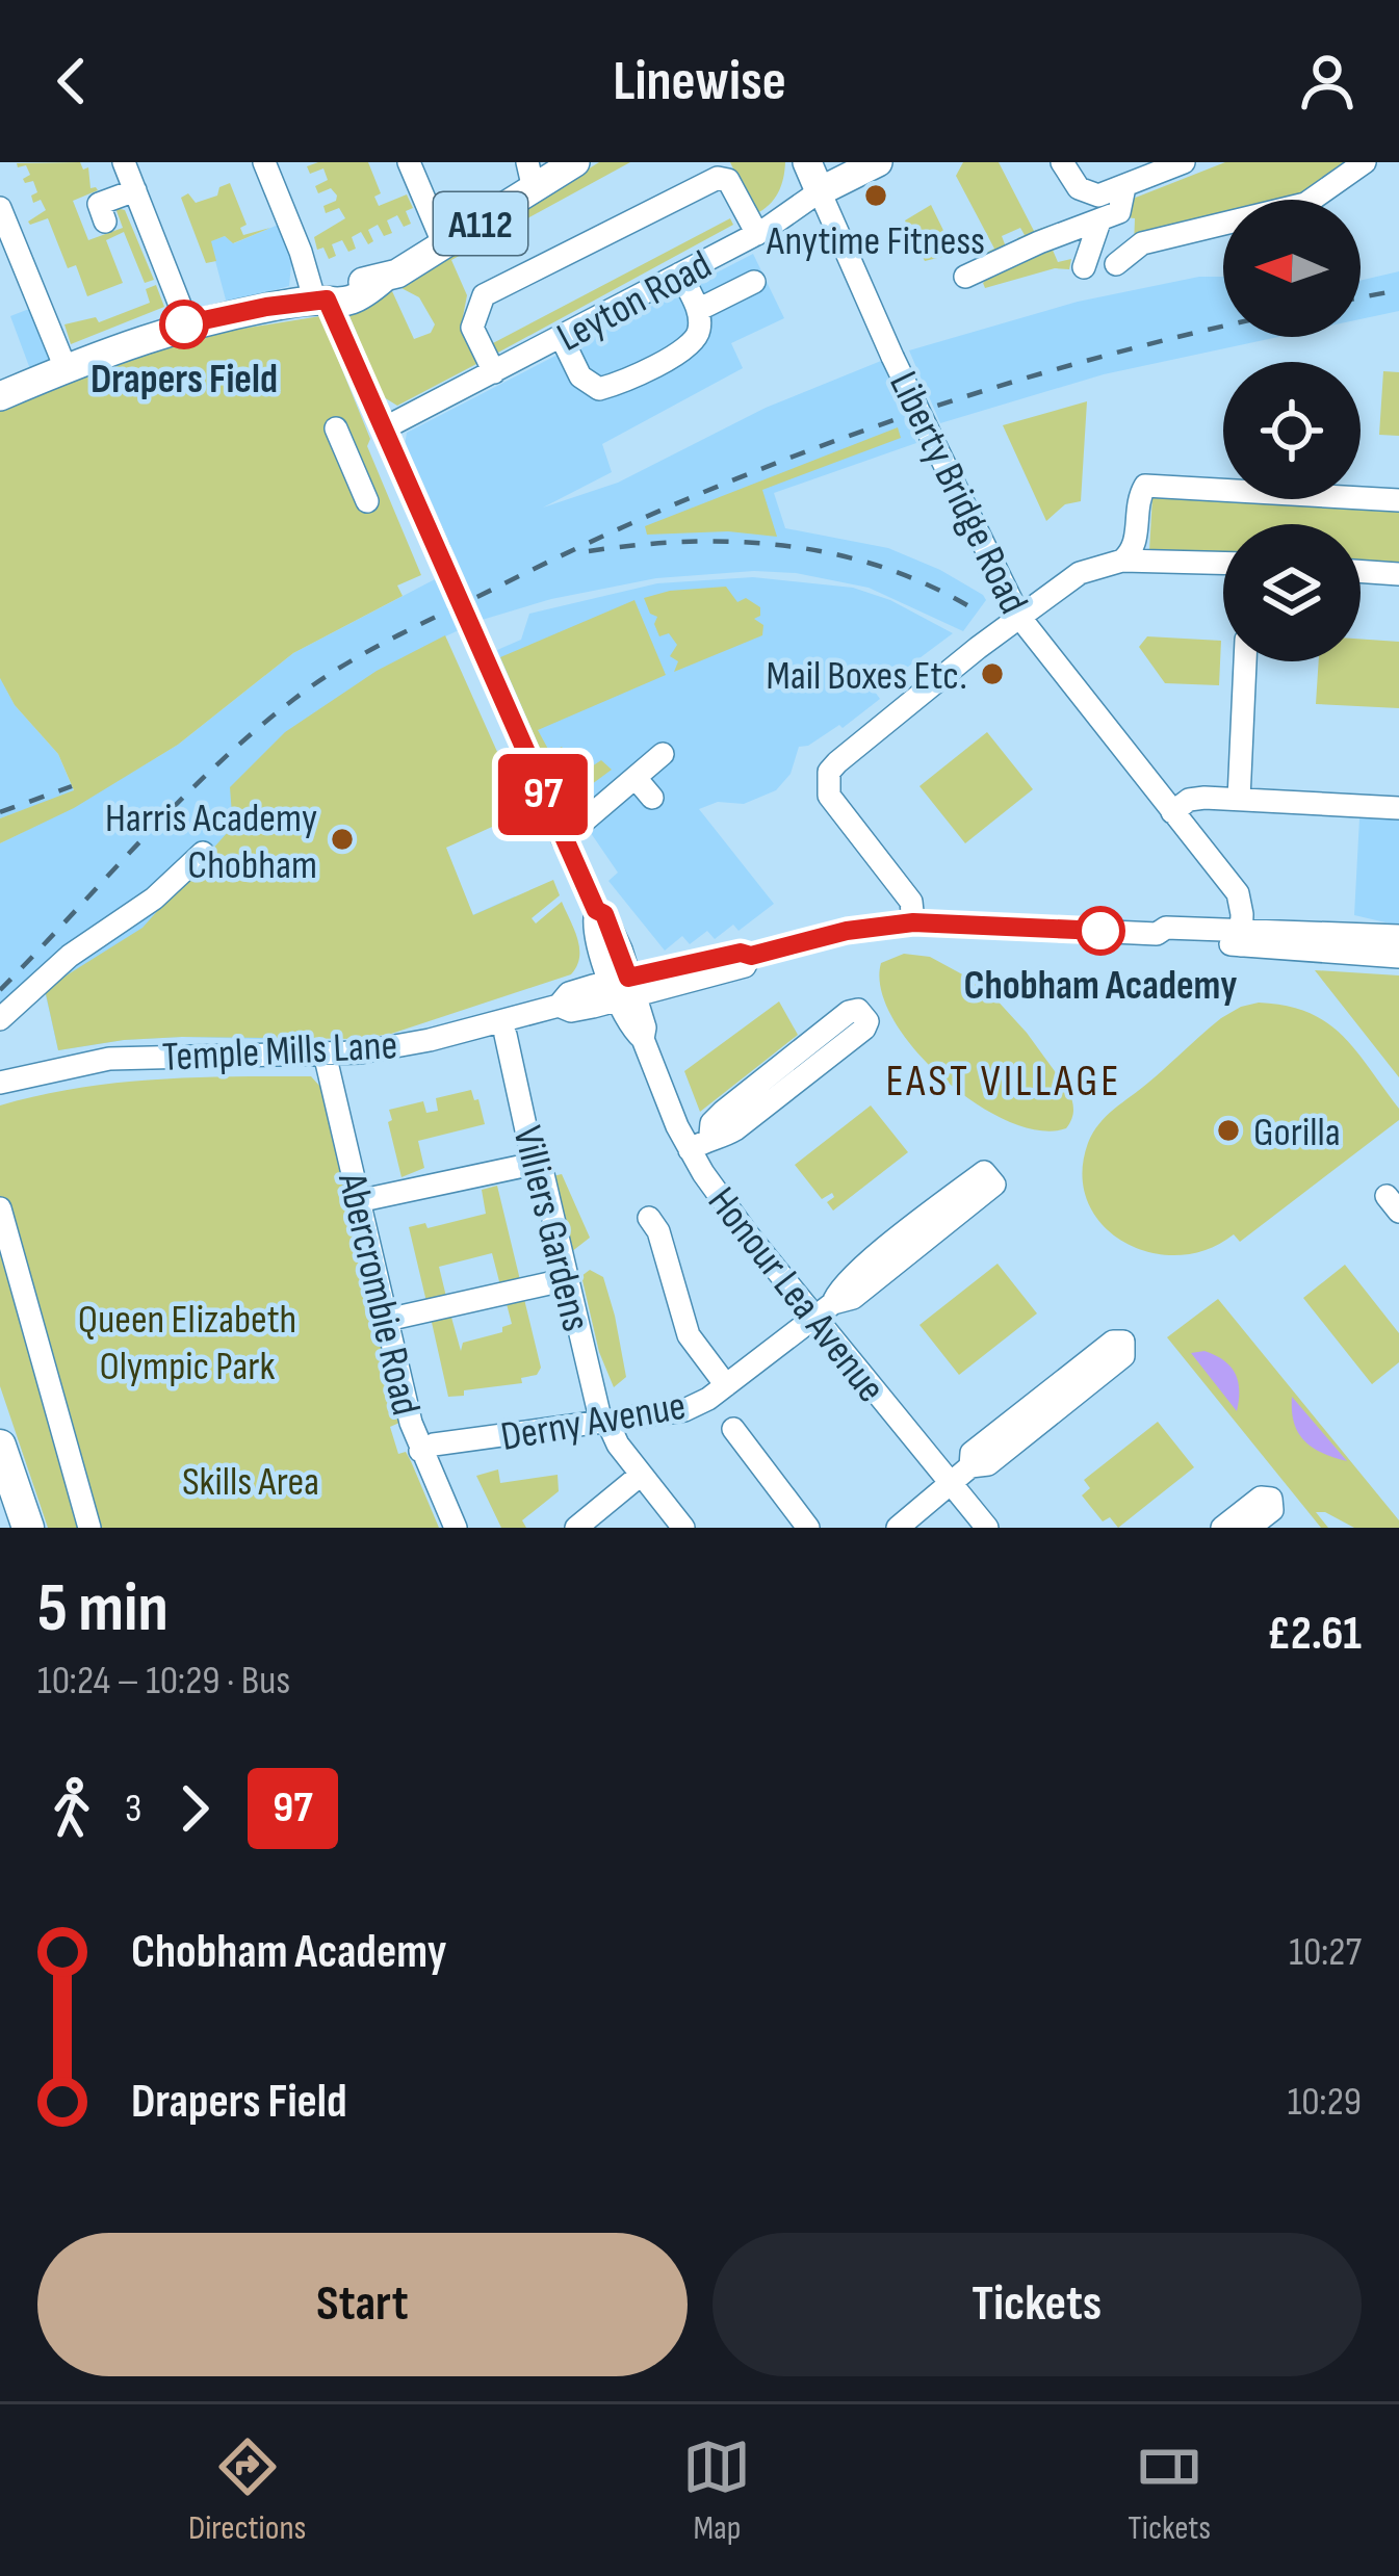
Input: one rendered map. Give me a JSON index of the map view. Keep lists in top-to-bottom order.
{
  "streets": {
    "main road": ["A112", "Leyton Road"],
    "street": [
      "Liberty Bridge Road",
      "Temple Mills Lane",
      "Villiers Gardens",
      "Abercrombie Road",
      "Honour Lea Avenue",
      "Derny Avenue"
    ]
  },
  "crossings": [
    ["Leyton Road", "Liberty Bridge Road"],
    ["Liberty Bridge Road", "Temple Mills Lane"],
    ["Temple Mills Lane", "Abercrombie Road"],
    ["Temple Mills Lane", "Honour Lea Avenue"],
    ["Villiers Gardens", "Derny Avenue"],
    ["Abercrombie Road", "Derny Avenue"],
    ["Honour Lea Avenue", "Derny Avenue"]
  ],
  "districts": ["EAST VILLAGE"],
  "parks": ["Queen Elizabeth Olympic Park", "Skills Area"],
  "places": [
    "Anytime Fitness",
    "Drapers Field",
    "Mail Boxes Etc.",
    "Harris Academy Chobham",
    "Chobham Academy",
    "Gorilla"
  ],
  "lines": ["bus line 97"],
  "north": "left",
  "page": {
    "header": "Linewise",
    "on_map": "97",
    "heading": ["5 min", "10:24 – 10:29 · Bus", "£2.61"],
    "legs": ["3", "97"],
    "list": [
      {
        "name": "Chobham Academy",
        "value": "10:27"
      },
      {
        "name": "Drapers Field",
        "value": "10:29"
      }
    ],
    "buttons": ["Start", "Tickets"],
    "tabs": ["Directions", "Map", "Tickets"]
  }
}
